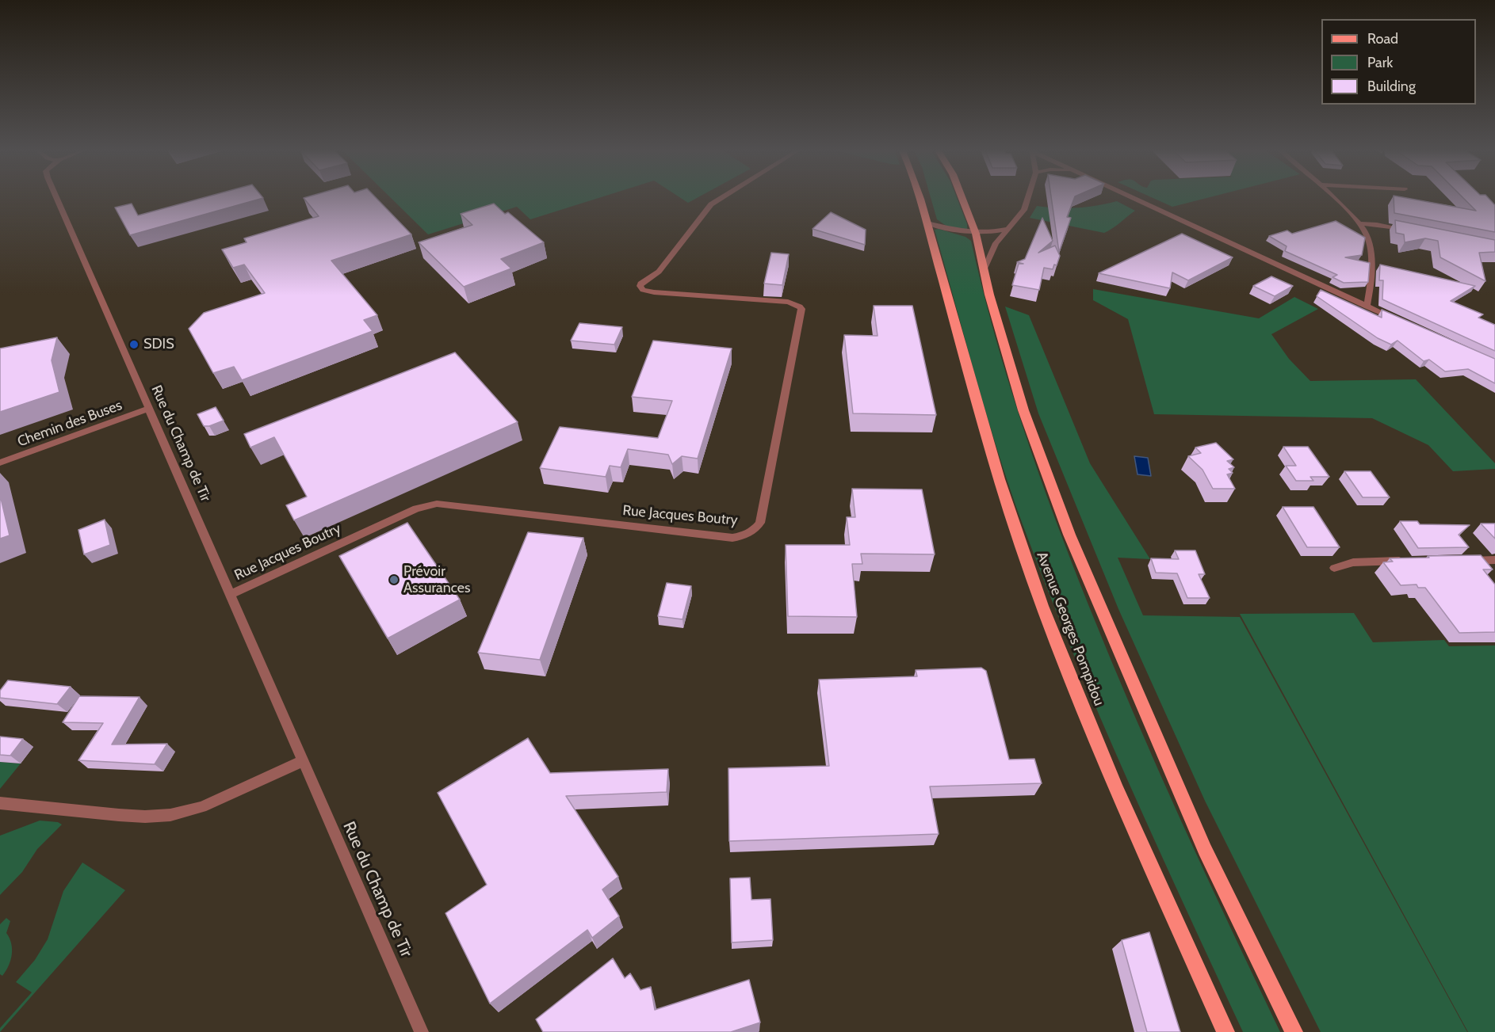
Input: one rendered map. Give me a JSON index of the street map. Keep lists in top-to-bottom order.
{
  "streets": {
    "main road": ["Avenue Georges Pompidou"],
    "street": ["Chemin des Buses", "Rue du Champ de Tir", "Rue Jacques Boutry"]
  },
  "crossings": [
    ["Chemin des Buses", "Rue du Champ de Tir"],
    ["Rue du Champ de Tir", "Rue Jacques Boutry"]
  ],
  "places": ["SDIS", "Prévoir Assurances"],
  "legend": ["Road", "Park", "Building"]
}
